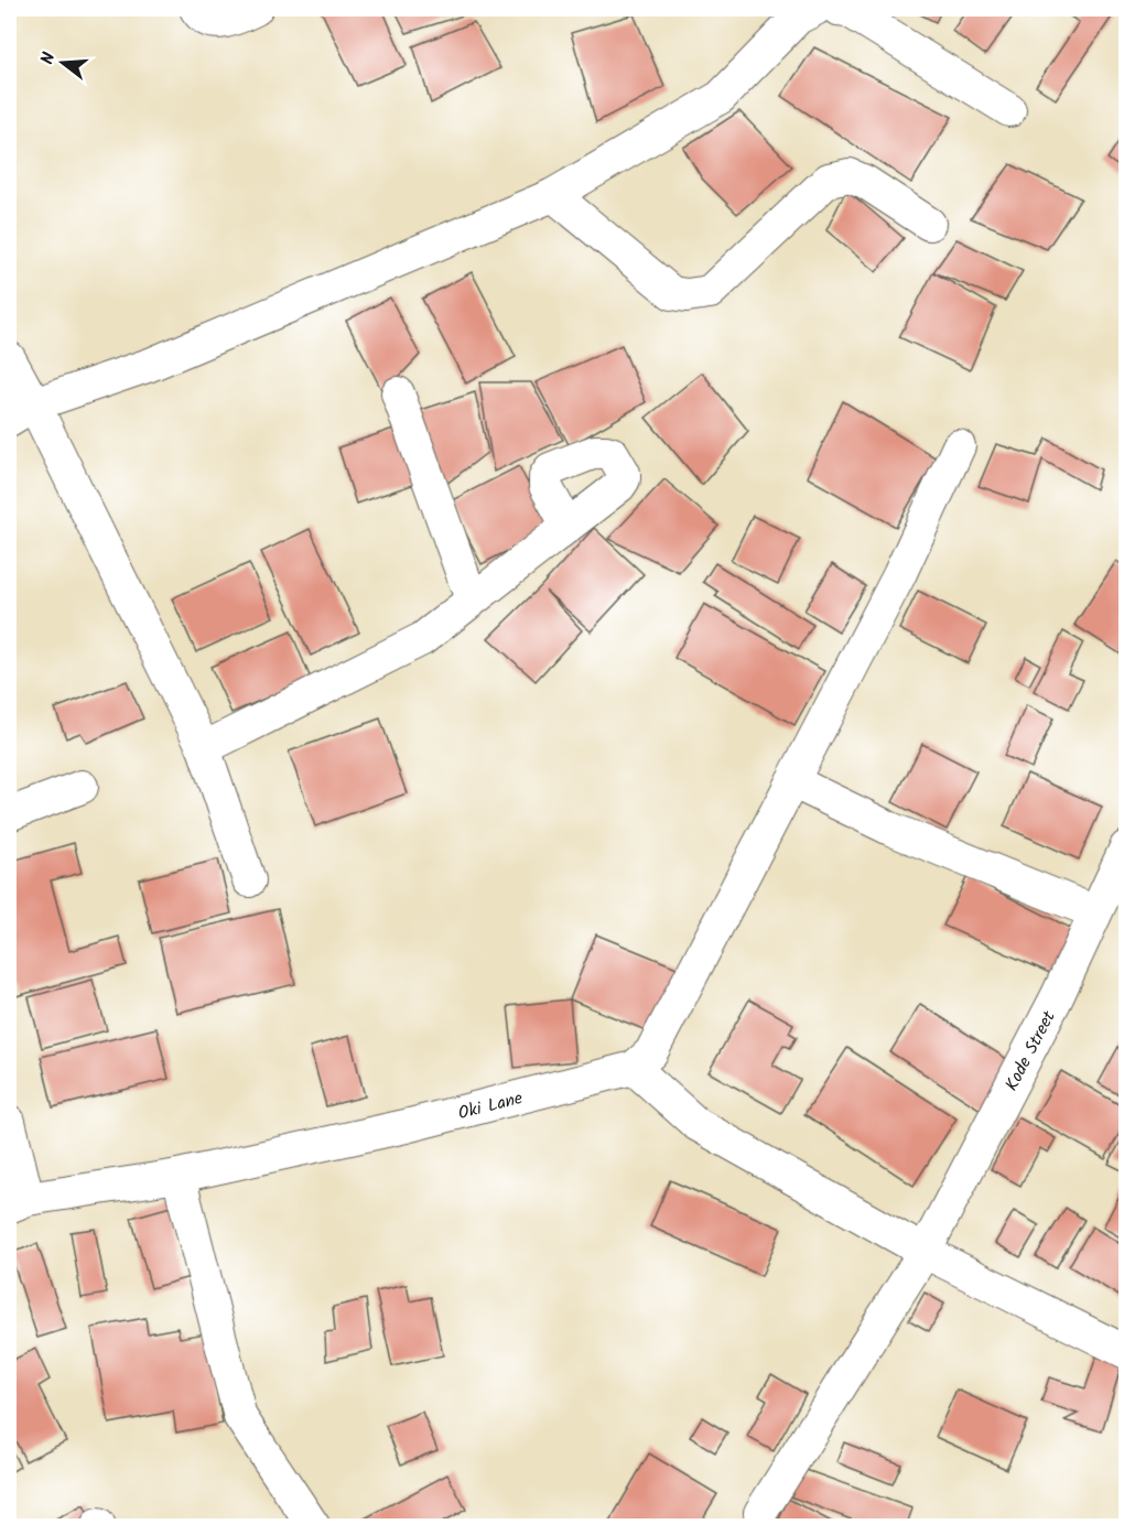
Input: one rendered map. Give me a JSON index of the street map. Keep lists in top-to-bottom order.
{
  "streets": {
    "street": ["Kode Street", "Oki Lane"]
  },
  "north": "left"
}
